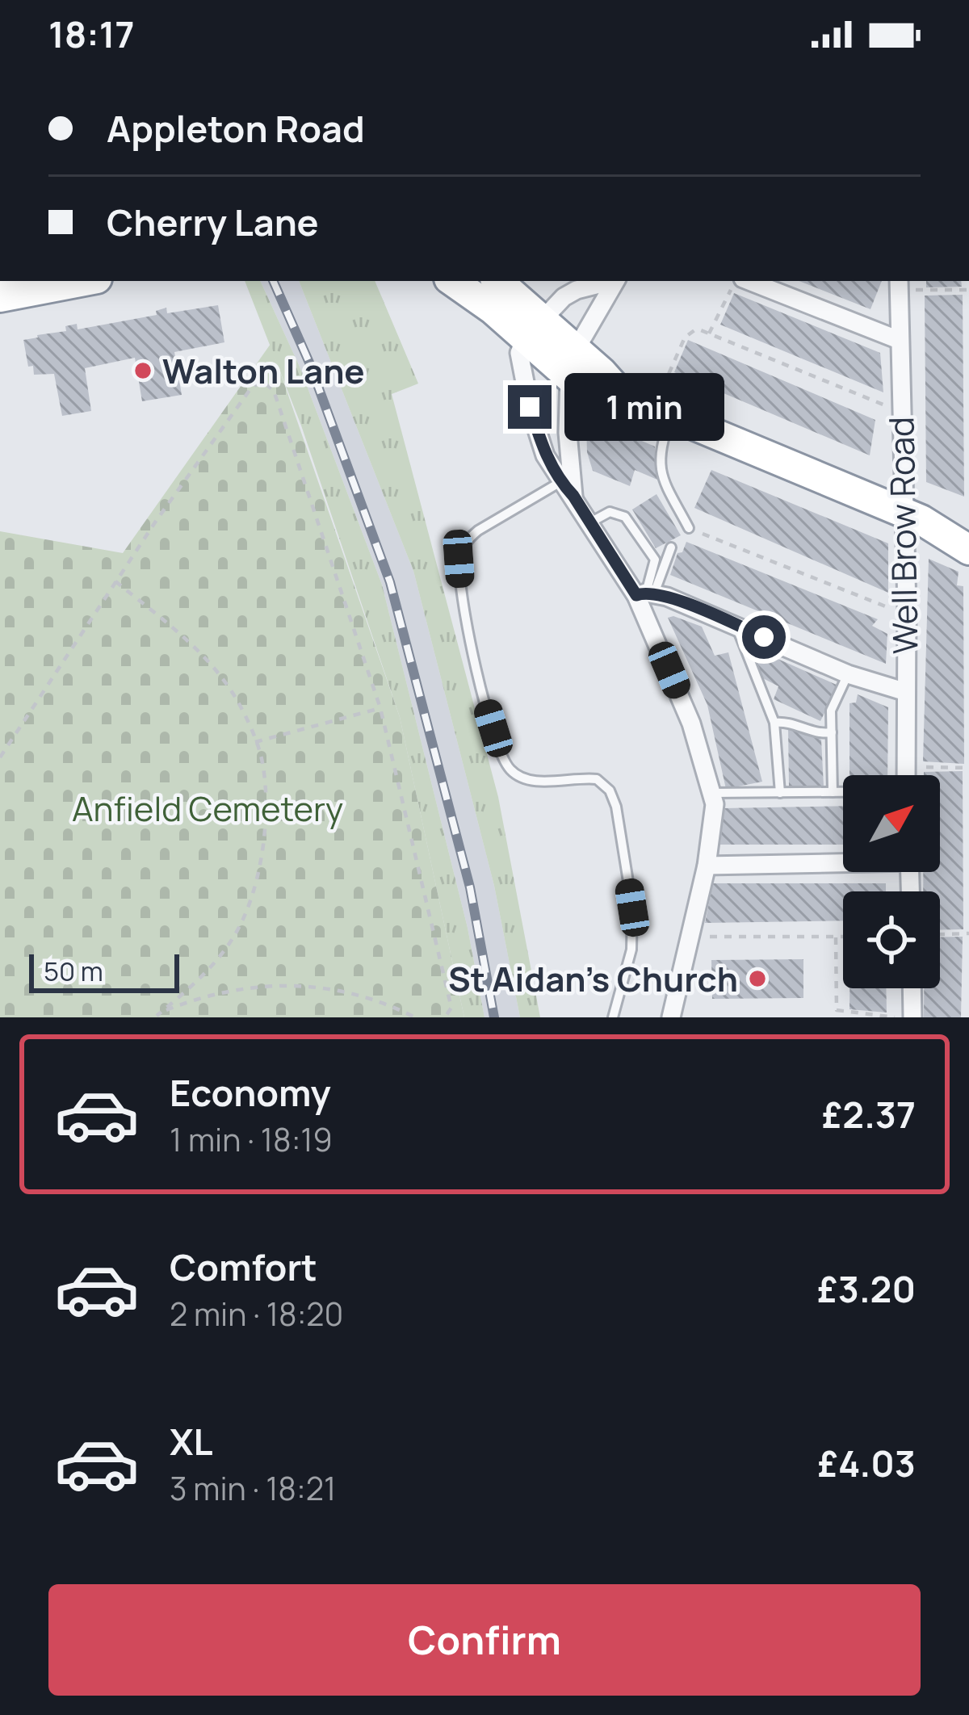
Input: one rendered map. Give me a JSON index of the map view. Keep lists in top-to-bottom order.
{
  "streets": {
    "street": ["Well Brow Road"]
  },
  "parks": ["Anfield Cemetery"],
  "places": ["Walton Lane", "St Aidan's Church"],
  "scale_bar": "50 m",
  "north": "top right",
  "page": {
    "status": "18:17",
    "banner": ["Appleton Road", "Cherry Lane"],
    "bubble": "1 min",
    "scale": "50 m",
    "list": [
      {
        "name": "Economy",
        "note": "1 min · 18:19",
        "value": "£2.37"
      },
      {
        "name": "Comfort",
        "note": "2 min · 18:20",
        "value": "£3.20"
      },
      {
        "name": "XL",
        "note": "3 min · 18:21",
        "value": "£4.03"
      }
    ],
    "buttons": "Confirm"
  }
}
